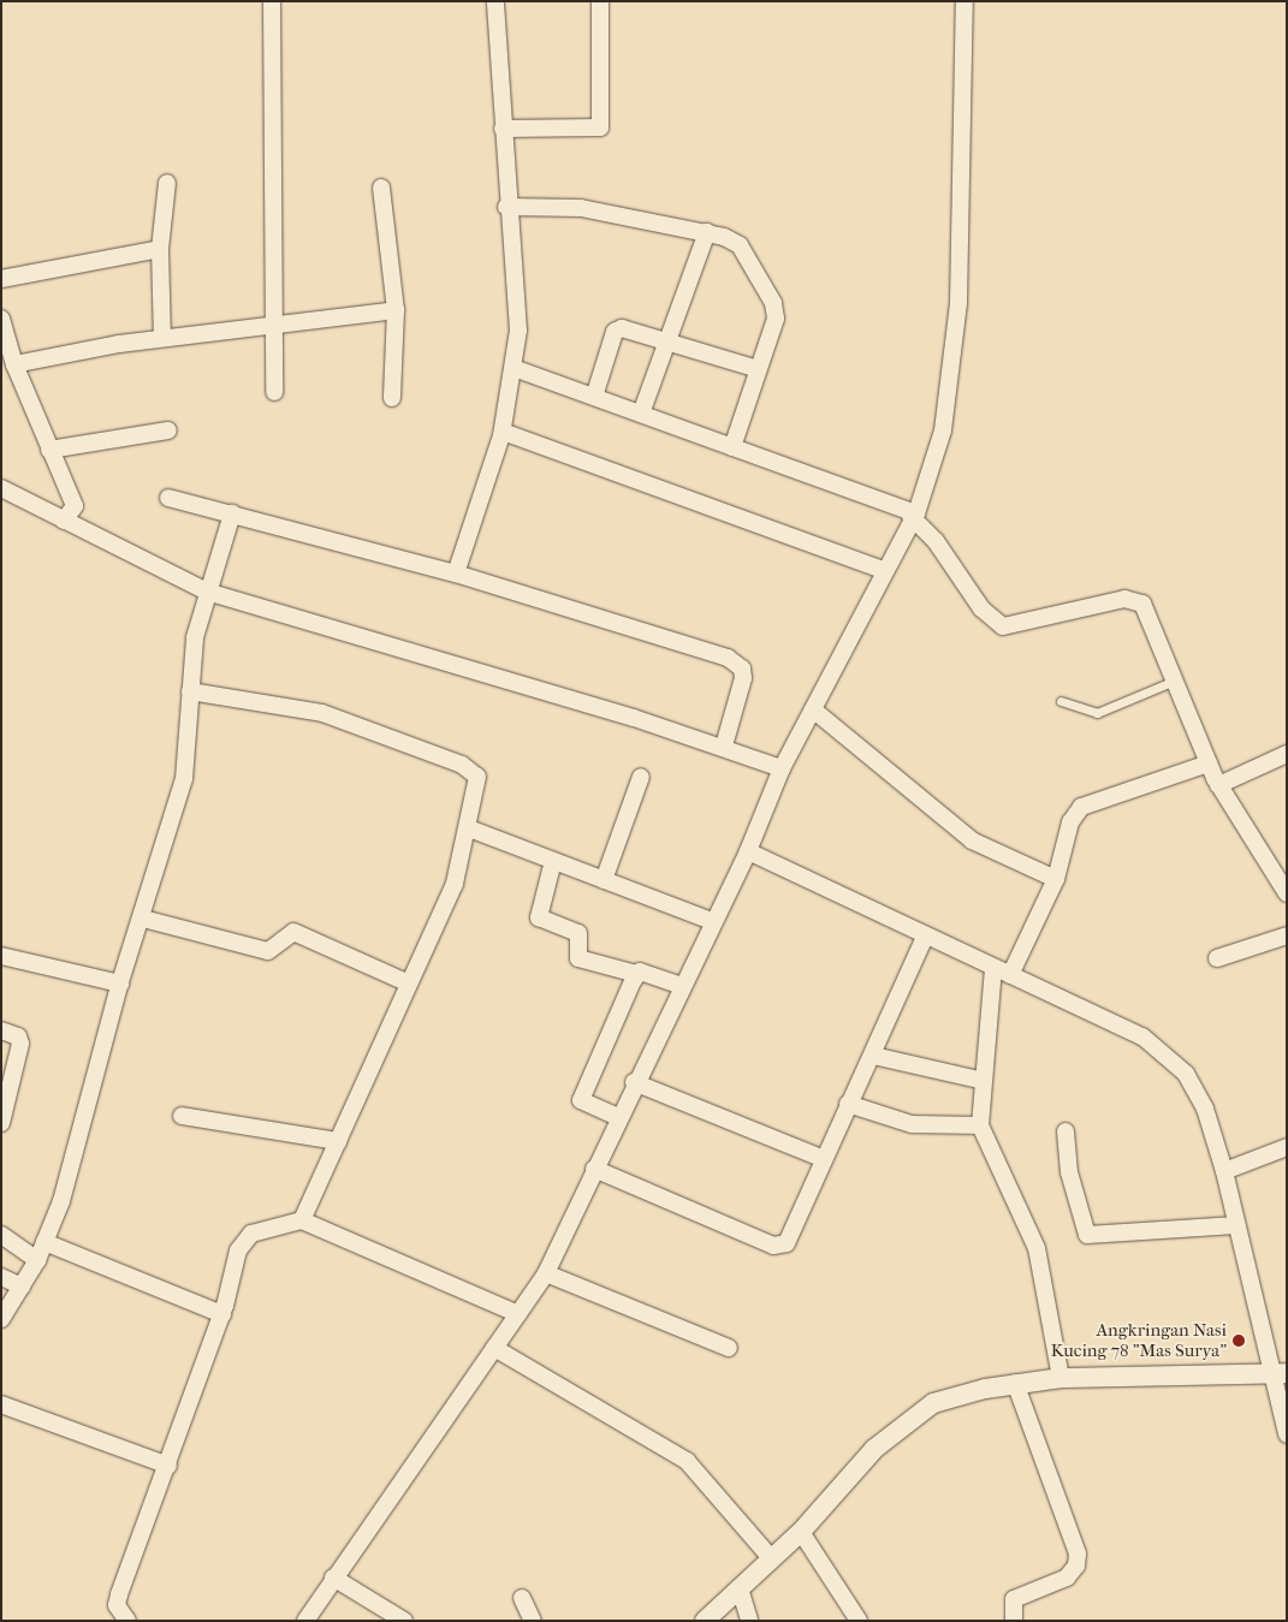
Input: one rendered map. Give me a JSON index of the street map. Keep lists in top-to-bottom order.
{
  "places": ["Angkringan Nasi Kucing 78 \"Mas Surya\""]
}
